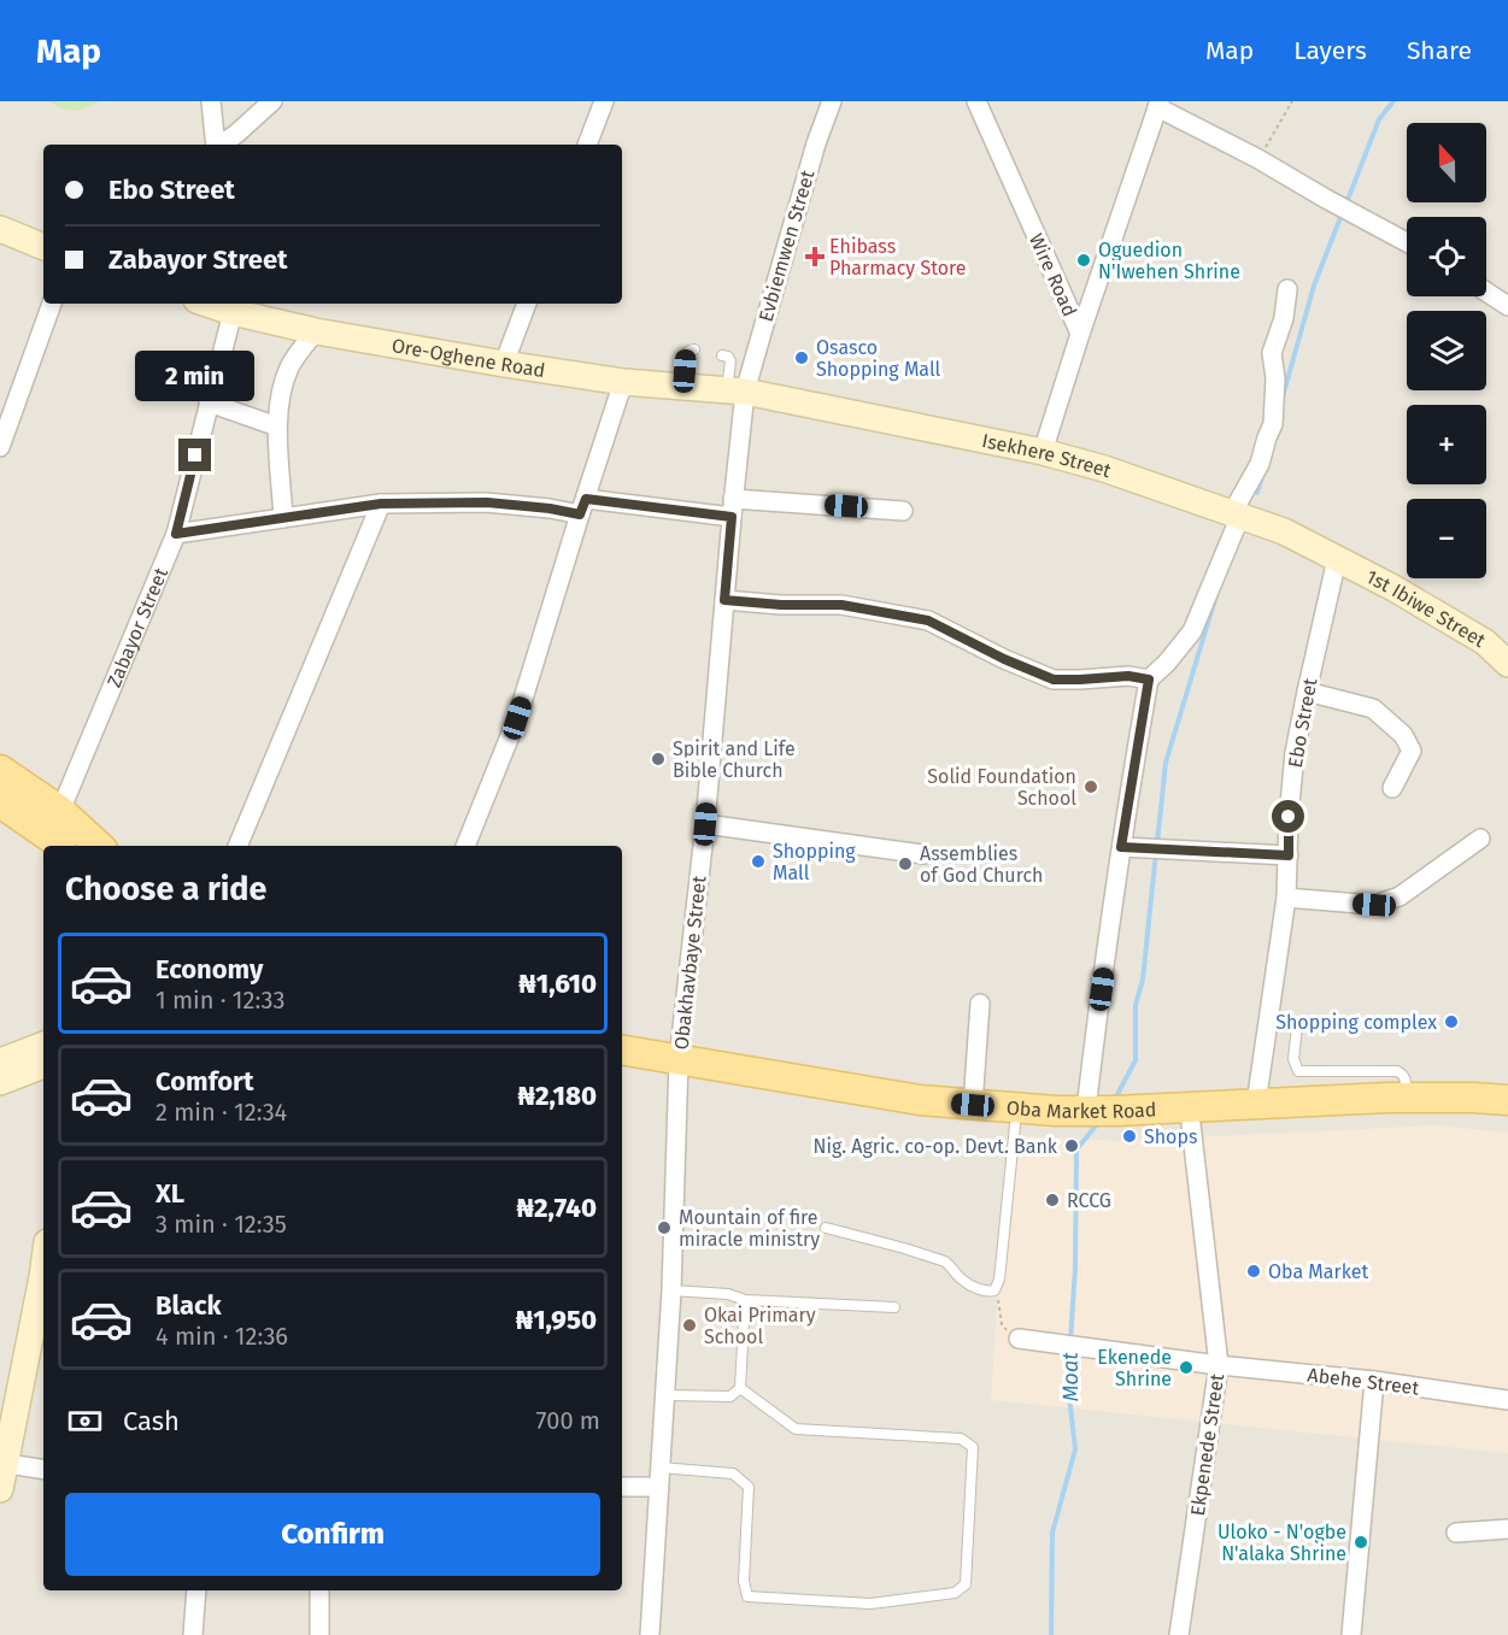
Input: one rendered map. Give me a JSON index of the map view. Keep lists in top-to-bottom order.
{
  "streets": {
    "main road": ["Oba Market Road"],
    "street": [
      "Evbiemwen Street",
      "Wire Road",
      "Ore-Oghene Road",
      "Isekhere Street",
      "1st Ibiwe Street",
      "Zabayor Street",
      "Ebo Street",
      "Obakhavbaye Street",
      "Abehe Street",
      "Ekpenede Street"
    ]
  },
  "crossings": [
    ["Evbiemwen Street", "Ore-Oghene Road"],
    ["Evbiemwen Street", "Isekhere Street"],
    ["Evbiemwen Street", "Obakhavbaye Street"],
    ["Wire Road", "Isekhere Street"],
    ["Ore-Oghene Road", "Isekhere Street"],
    ["Ore-Oghene Road", "Zabayor Street"],
    ["Ore-Oghene Road", "Obakhavbaye Street"],
    ["Isekhere Street", "1st Ibiwe Street"],
    ["Isekhere Street", "Ebo Street"],
    ["Isekhere Street", "Obakhavbaye Street"],
    ["1st Ibiwe Street", "Ebo Street"],
    ["Ebo Street", "Oba Market Road"],
    ["Obakhavbaye Street", "Oba Market Road"],
    ["Oba Market Road", "Ekpenede Street"],
    ["Abehe Street", "Ekpenede Street"]
  ],
  "water": ["Moat"],
  "places": {
    "health": ["Ehibass Pharmacy Store"],
    "other": [
      "Oguedion N'Iwehen Shrine",
      "Osasco Shopping Mall",
      "Spirit and Life Bible Church",
      "Solid Foundation School",
      "Shopping Mall",
      "Assemblies of God Church",
      "Shopping complex",
      "Shops",
      "Nig. Agric. co-op. Devt. Bank",
      "RCCG",
      "Mountain of fire miracle ministry",
      "Oba Market",
      "Okai Primary School",
      "Ekenede Shrine",
      "Uloko - N'ogbe N'alaka Shrine"
    ]
  },
  "north": "top",
  "page": {
    "header": "Map",
    "nav": ["Map", "Layers", "Share"],
    "map_buttons": ["+", "−"],
    "banner": ["Ebo Street", "Zabayor Street"],
    "bubble": "2 min",
    "heading": "Choose a ride",
    "list": [
      {
        "name": "Economy",
        "note": "1 min · 12:33",
        "value": "₦1,610"
      },
      {
        "name": "Comfort",
        "note": "2 min · 12:34",
        "value": "₦2,180"
      },
      {
        "name": "XL",
        "note": "3 min · 12:35",
        "value": "₦2,740"
      },
      {
        "name": "Black",
        "note": "4 min · 12:36",
        "value": "₦1,950"
      }
    ],
    "pay": ["Cash", "700 m"],
    "buttons": "Confirm"
  }
}
